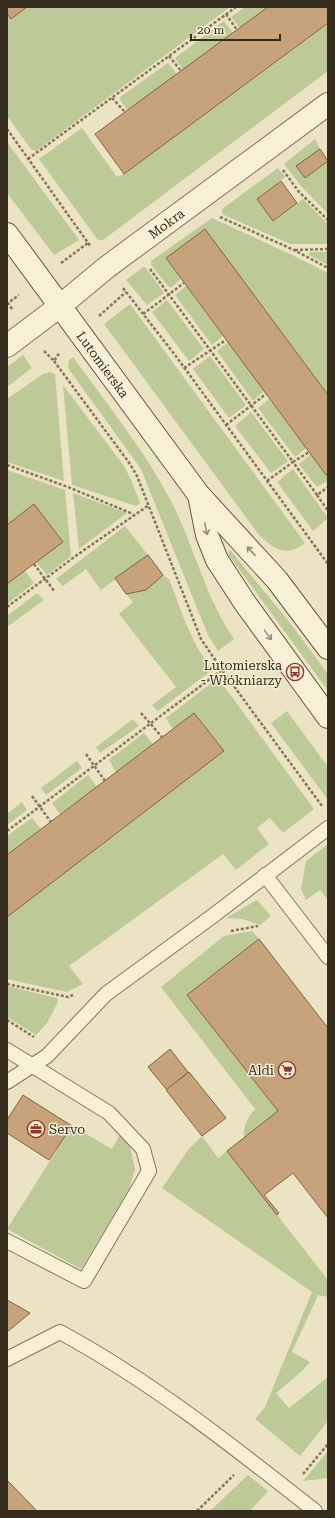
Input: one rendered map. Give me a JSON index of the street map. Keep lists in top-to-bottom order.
{
  "streets": {
    "main road": ["Mokra", "Lutomierska"]
  },
  "crossings": [
    ["Mokra", "Lutomierska"]
  ],
  "places": {
    "bus stop": ["Lutomierska - Włókniarzy"],
    "supermarket": ["Aldi"],
    "office": ["Servo"]
  },
  "scale_bar": "20 m"
}
